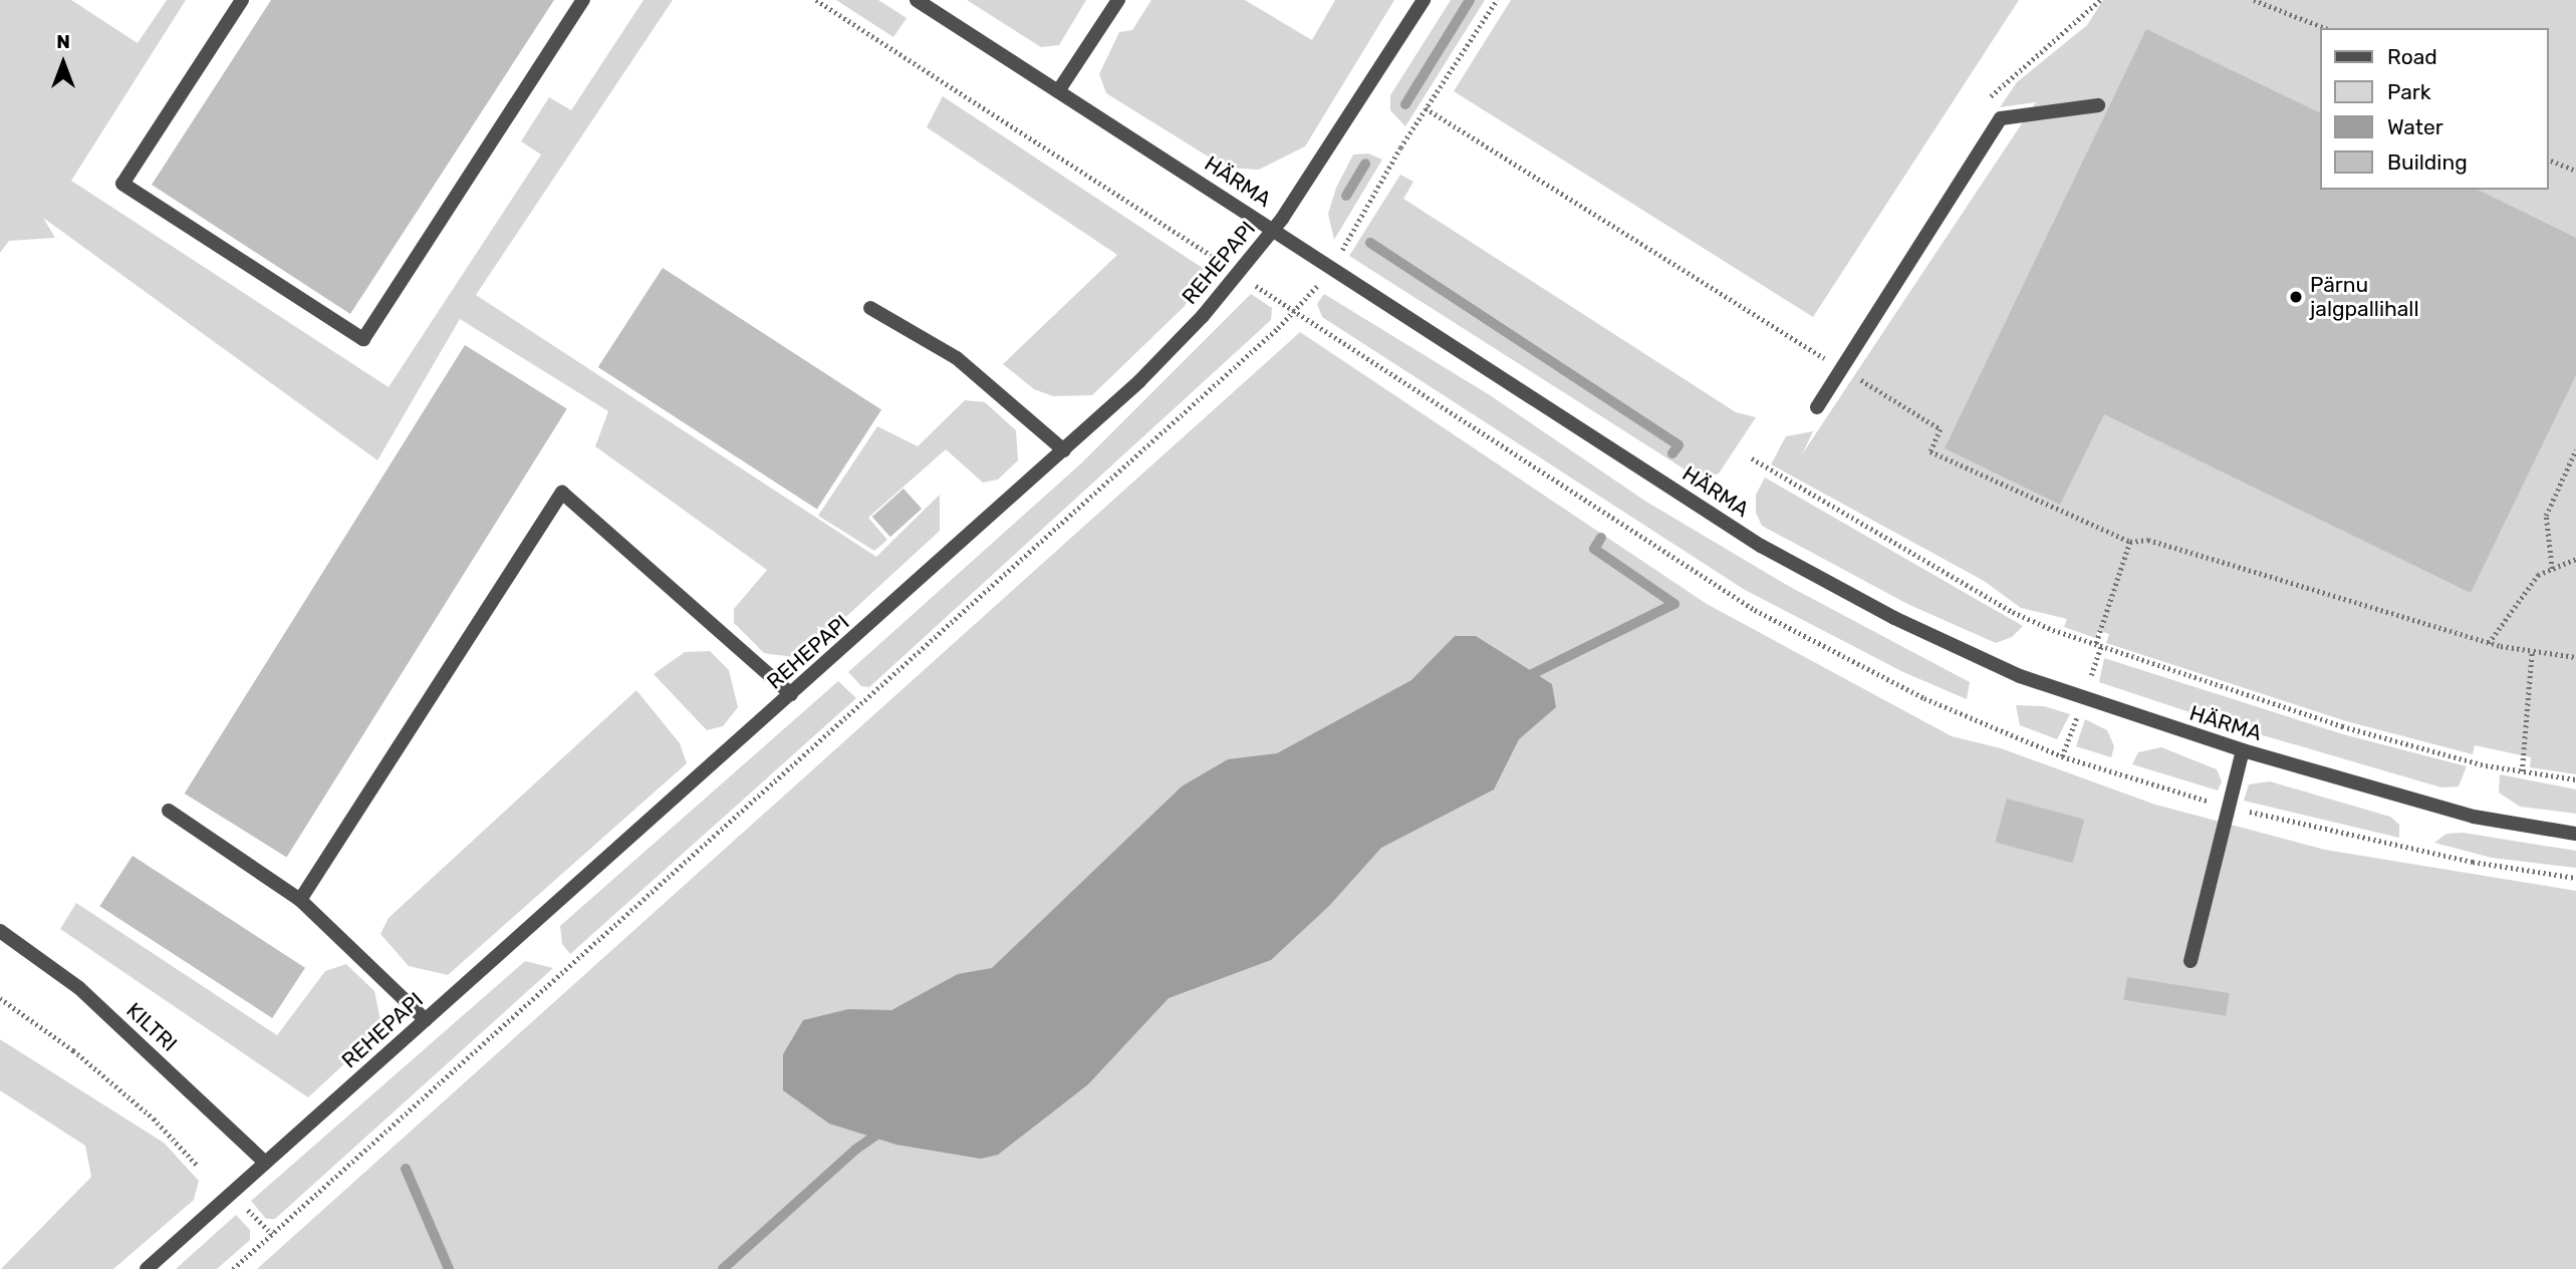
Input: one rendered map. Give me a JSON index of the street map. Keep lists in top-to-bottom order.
{
  "streets": {
    "street": ["HÄRMA", "REHEPAPI", "KILTRI"]
  },
  "crossings": [
    ["HÄRMA", "REHEPAPI"],
    ["REHEPAPI", "KILTRI"]
  ],
  "places": ["Pärnu jalgpallihall"],
  "legend": [
    "Road",
    "Park",
    "Water",
    "Building"
  ],
  "north": "top"
}
